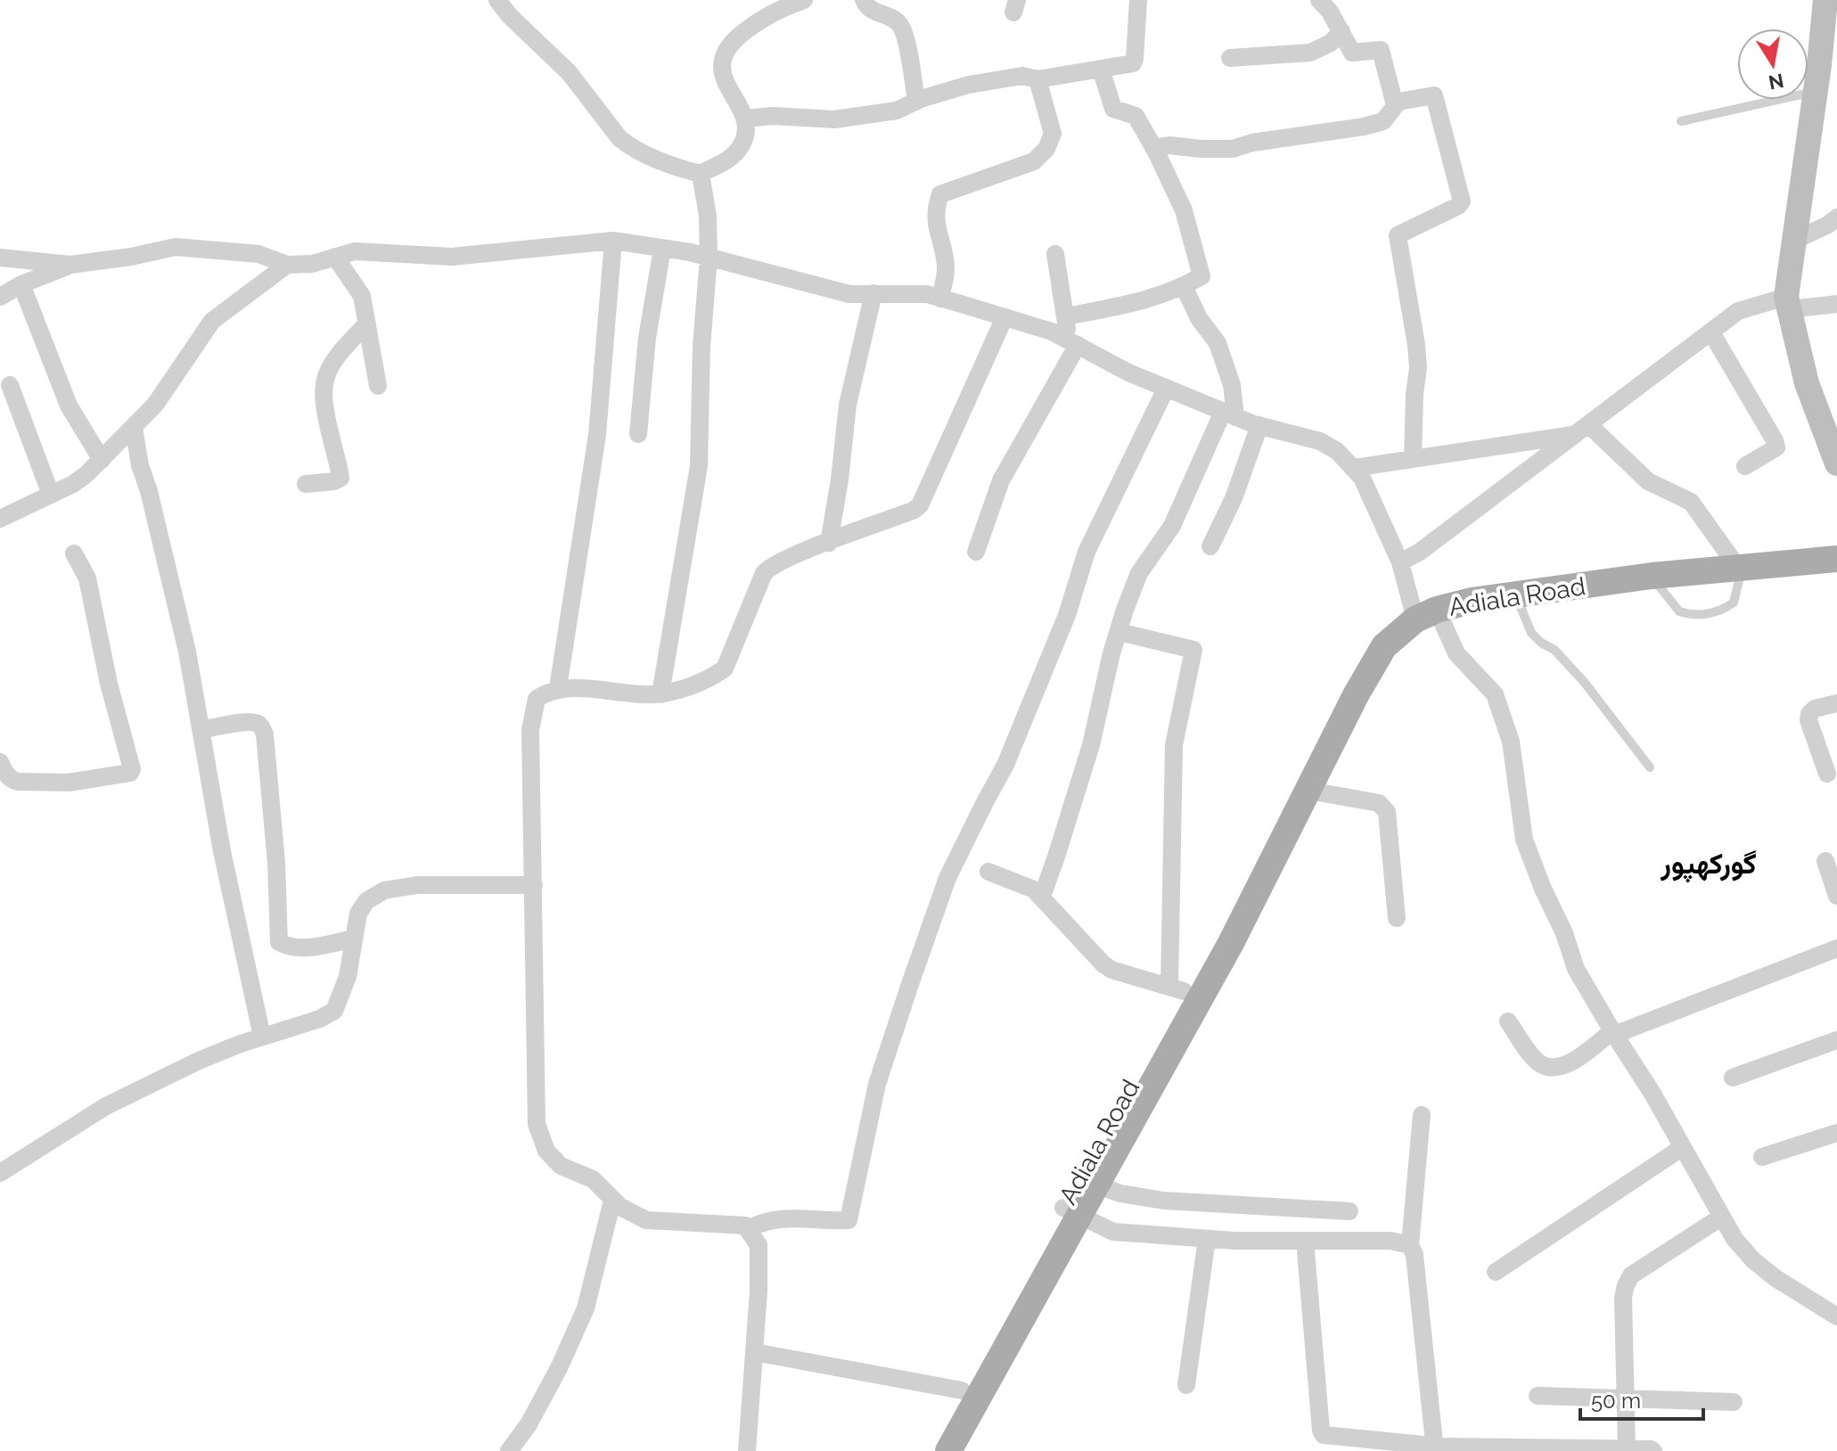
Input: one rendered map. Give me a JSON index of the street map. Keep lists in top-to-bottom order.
{
  "streets": {
    "main road": ["Adiala Road"]
  },
  "districts": ["گورکھپور"],
  "scale_bar": "50 m",
  "north": "bottom"
}
